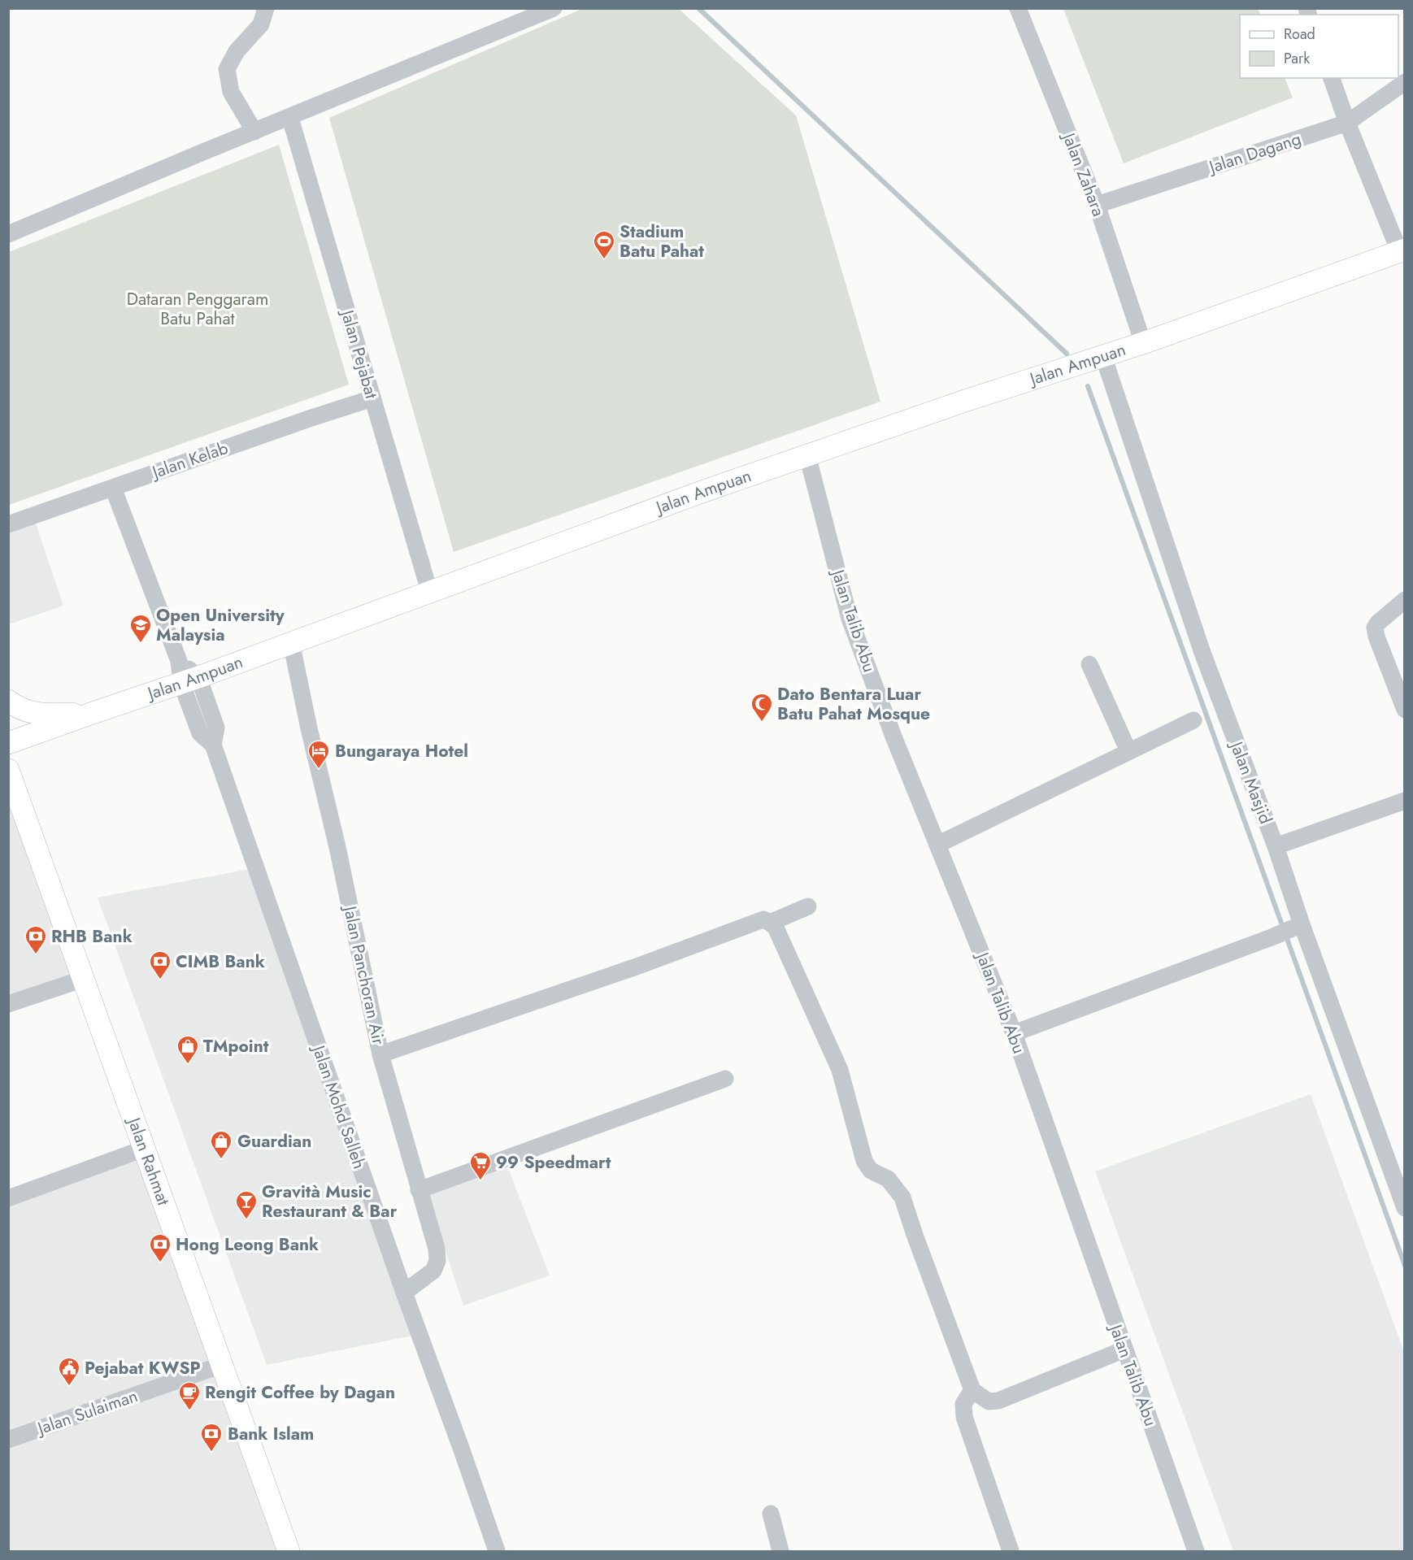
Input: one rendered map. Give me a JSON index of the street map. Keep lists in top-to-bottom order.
{
  "streets": {
    "main road": ["Jalan Ampuan", "Jalan Rahmat"],
    "street": [
      "Jalan Dagang",
      "Jalan Zahara",
      "Jalan Pejabat",
      "Jalan Kelab",
      "Jalan Talib Abu",
      "Jalan Masjid",
      "Jalan Panchoran Air",
      "Jalan Mohd Salleh",
      "Jalan Sulaiman"
    ]
  },
  "crossings": [
    ["Jalan Dagang", "Jalan Zahara"],
    ["Jalan Zahara", "Jalan Ampuan"],
    ["Jalan Pejabat", "Jalan Ampuan"],
    ["Jalan Pejabat", "Jalan Kelab"],
    ["Jalan Ampuan", "Jalan Talib Abu"],
    ["Jalan Ampuan", "Jalan Masjid"],
    ["Jalan Ampuan", "Jalan Panchoran Air"],
    ["Jalan Ampuan", "Jalan Mohd Salleh"],
    ["Jalan Panchoran Air", "Jalan Mohd Salleh"],
    ["Jalan Rahmat", "Jalan Sulaiman"]
  ],
  "parks": ["Dataran Penggaram Batu Pahat"],
  "places": {
    "sports": ["Stadium Batu Pahat"],
    "school or university": ["Open University Malaysia"],
    "mosque": ["Dato Bentara Luar Batu Pahat Mosque"],
    "hotel": ["Bungaraya Hotel"],
    "bank": [
      "RHB Bank",
      "CIMB Bank",
      "Hong Leong Bank",
      "Bank Islam"
    ],
    "shop": ["TMpoint", "Guardian"],
    "supermarket": ["99 Speedmart"],
    "bar": ["Gravità Music Restaurant & Bar"],
    "public building": ["Pejabat KWSP"],
    "cafe": ["Rengit Coffee by Dagan"]
  },
  "legend": ["Road", "Park"]
}
